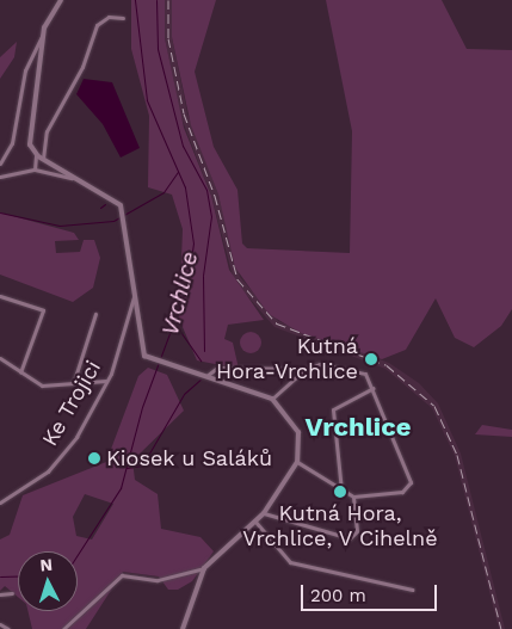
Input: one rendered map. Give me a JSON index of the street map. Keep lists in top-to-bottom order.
{
  "streets": {
    "street": ["Ke Trojici"]
  },
  "districts": ["Vrchlice"],
  "water": ["Vrchlice"],
  "places": ["Kutná Hora-Vrchlice", "Kiosek u Saláků", "Kutná Hora, Vrchlice, V Cihelně"],
  "scale_bar": "200 m",
  "north": "top"
}
